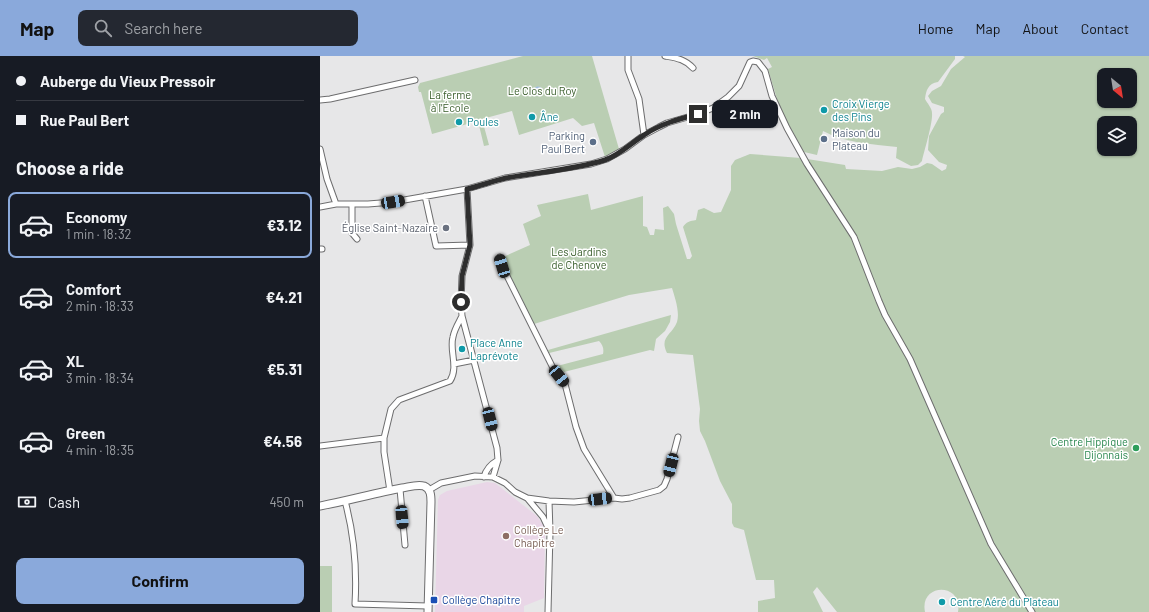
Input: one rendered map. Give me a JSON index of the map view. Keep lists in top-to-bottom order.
{
  "parks": ["Le Clos du Roy", "La ferme à l'École", "Les Jardins de Chenove"],
  "places": {
    "other": [
      "Croix Vierge des Pins",
      "Âne",
      "Poules",
      "Maison du Plateau",
      "Parking Paul Bert",
      "Église Saint-Nazaire",
      "Place Anne Laprévote",
      "Centre Hippique Dijonnais",
      "Collège Le Chapitre",
      "Centre Aéré du Plateau"
    ],
    "transit": ["Collège Chapitre"]
  },
  "north": "bottom right",
  "page": {
    "header": "Map",
    "search": "Search here",
    "nav": [
      "Home",
      "Map",
      "About",
      "Contact"
    ],
    "banner": ["Auberge du Vieux Pressoir", "Rue Paul Bert"],
    "bubble": "2 min",
    "heading": "Choose a ride",
    "list": [
      {
        "name": "Economy",
        "note": "1 min · 18:32",
        "value": "€3.12"
      },
      {
        "name": "Comfort",
        "note": "2 min · 18:33",
        "value": "€4.21"
      },
      {
        "name": "XL",
        "note": "3 min · 18:34",
        "value": "€5.31"
      },
      {
        "name": "Green",
        "note": "4 min · 18:35",
        "value": "€4.56"
      }
    ],
    "pay": ["Cash", "450 m"],
    "buttons": "Confirm"
  }
}
